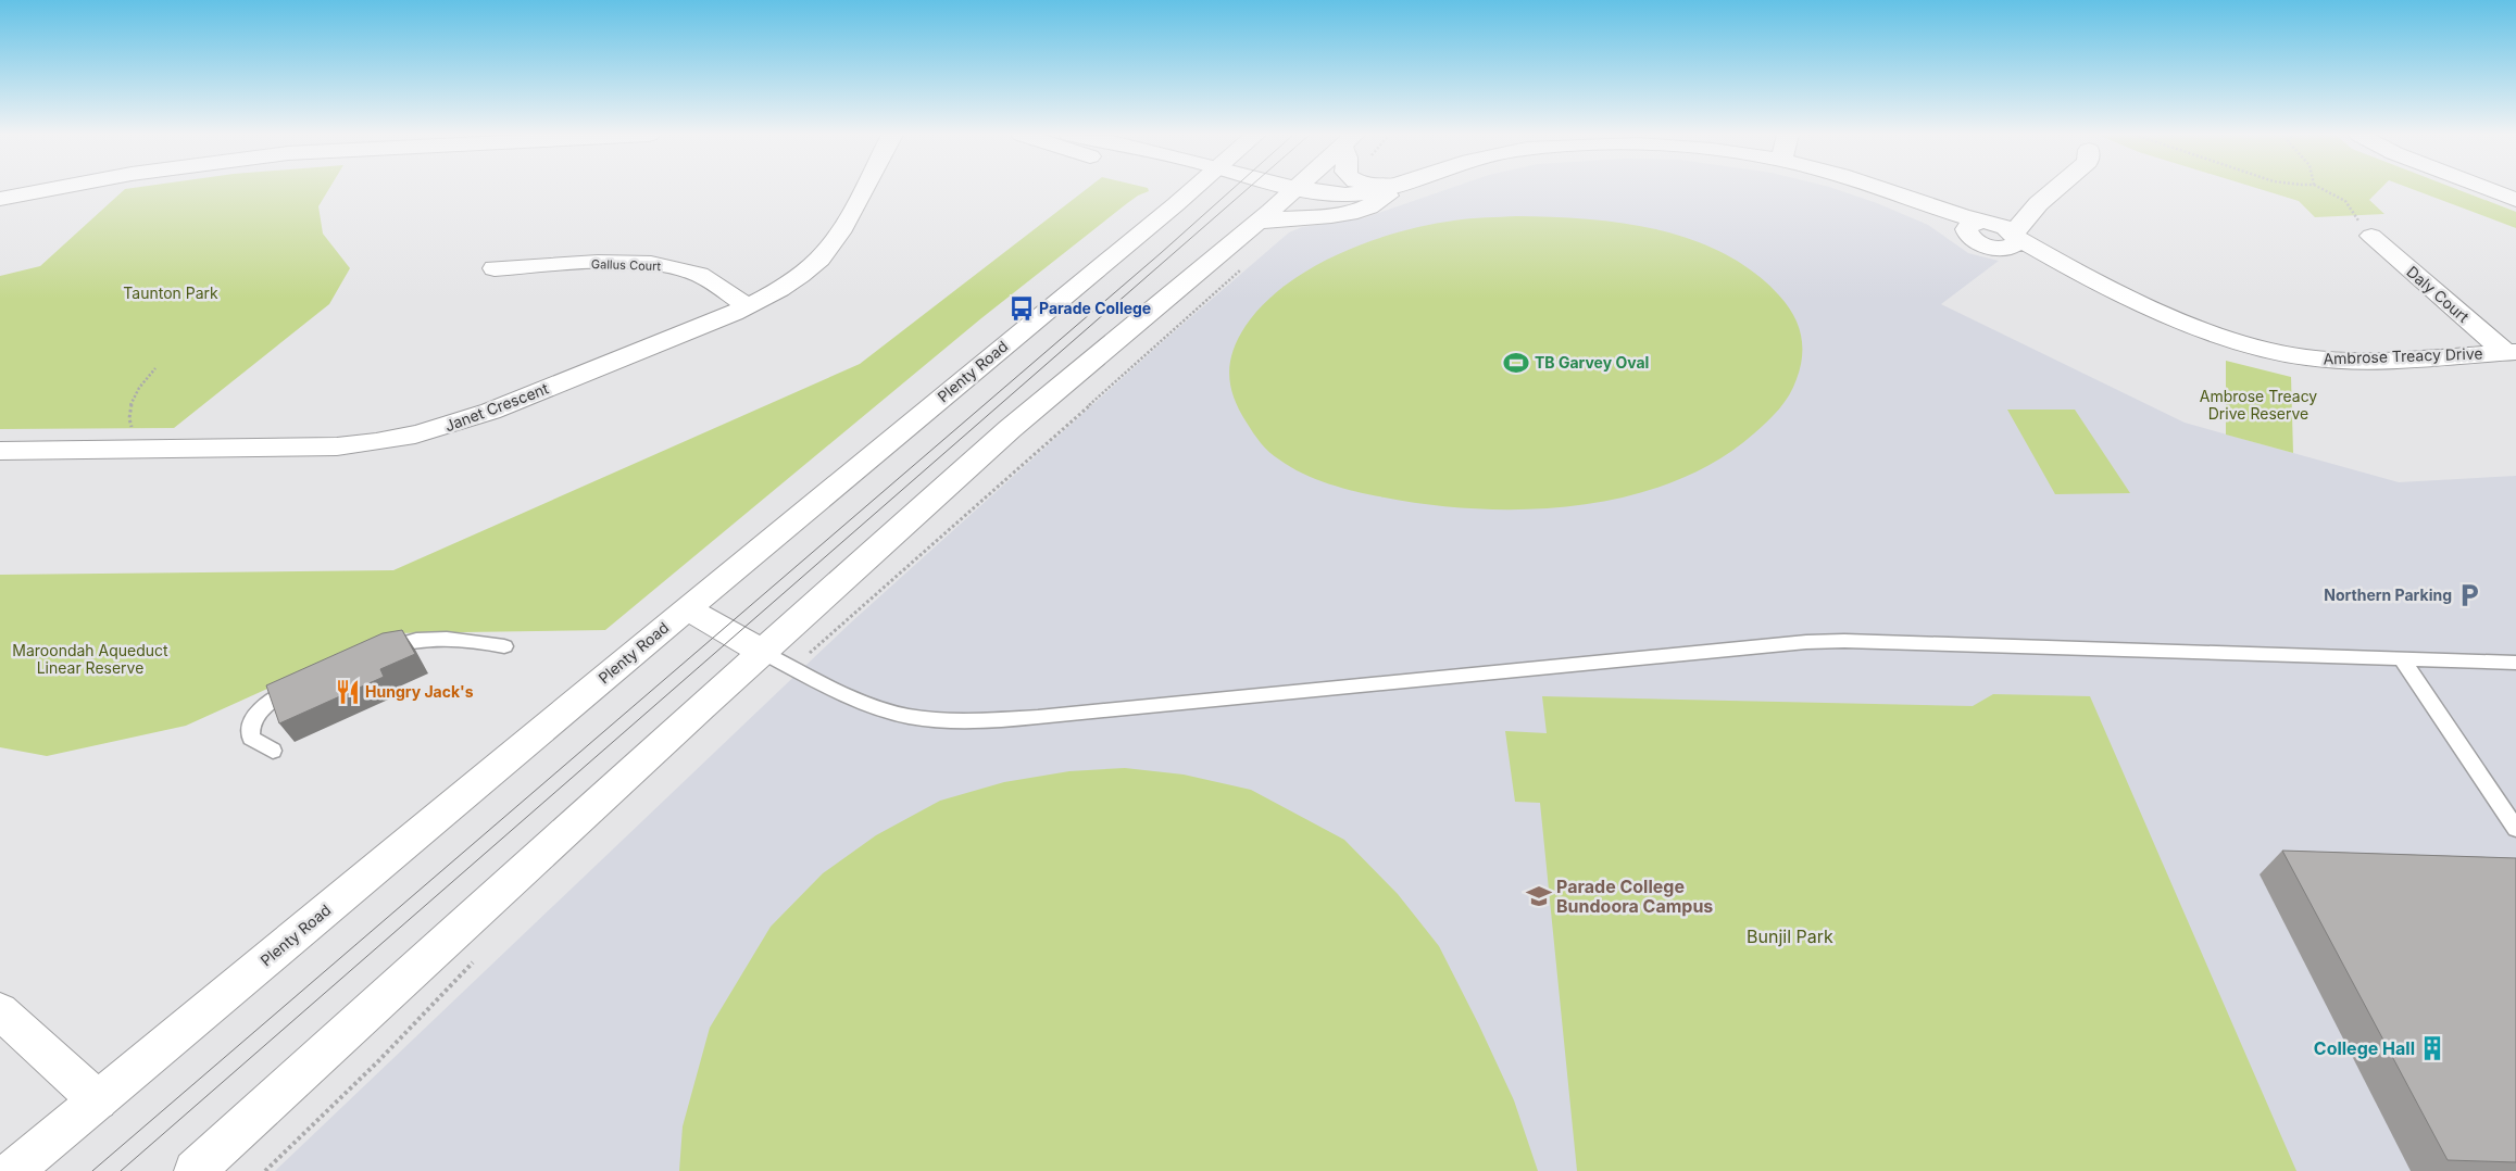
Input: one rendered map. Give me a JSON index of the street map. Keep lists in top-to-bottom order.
{
  "streets": {
    "main road": [
      "Gallus Court",
      "Daly Court",
      "Ambrose Treacy Drive",
      "Plenty Road",
      "Janet Crescent"
    ]
  },
  "crossings": [
    ["Gallus Court", "Janet Crescent"],
    ["Daly Court", "Ambrose Treacy Drive"]
  ],
  "parks": [
    "Taunton Park",
    "Ambrose Treacy Drive Reserve",
    "Maroondah Aqueduct Linear Reserve",
    "Bunjil Park"
  ],
  "places": {
    "bus stop": ["Parade College"],
    "sports": ["TB Garvey Oval"],
    "parking": ["Northern Parking"],
    "restaurant": ["Hungry Jack's"],
    "school or university": ["Parade College Bundoora Campus"],
    "building": ["College Hall"]
  }
}
